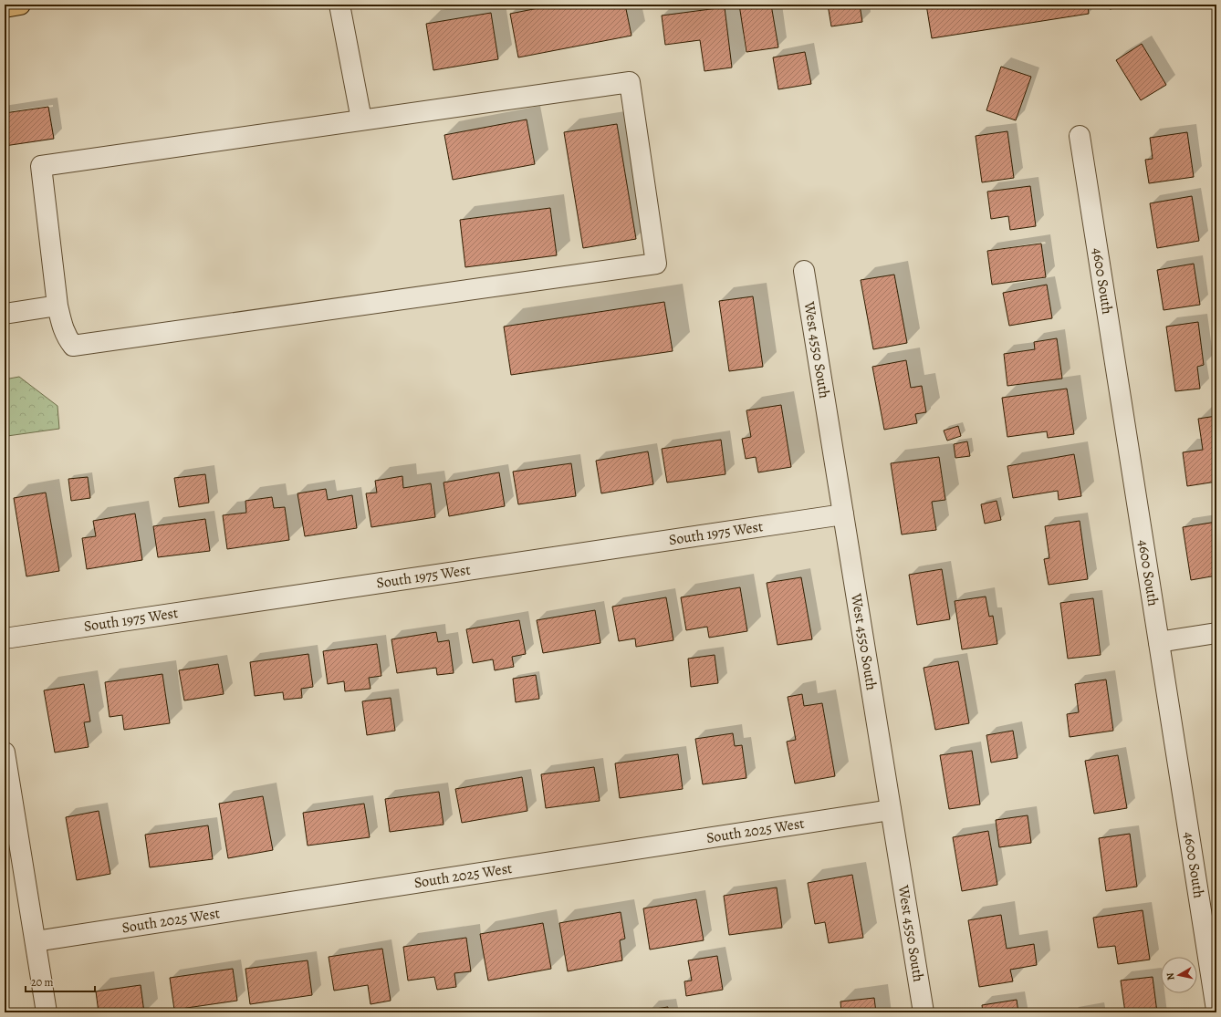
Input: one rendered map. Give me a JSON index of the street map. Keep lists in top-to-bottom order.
{
  "streets": {
    "street": [
      "4600 South",
      "West 4550 South",
      "South 1975 West",
      "South 2025 West"
    ]
  },
  "crossings": [
    ["West 4550 South", "South 1975 West"],
    ["West 4550 South", "South 2025 West"]
  ],
  "scale_bar": "20 m",
  "north": "left"
}
